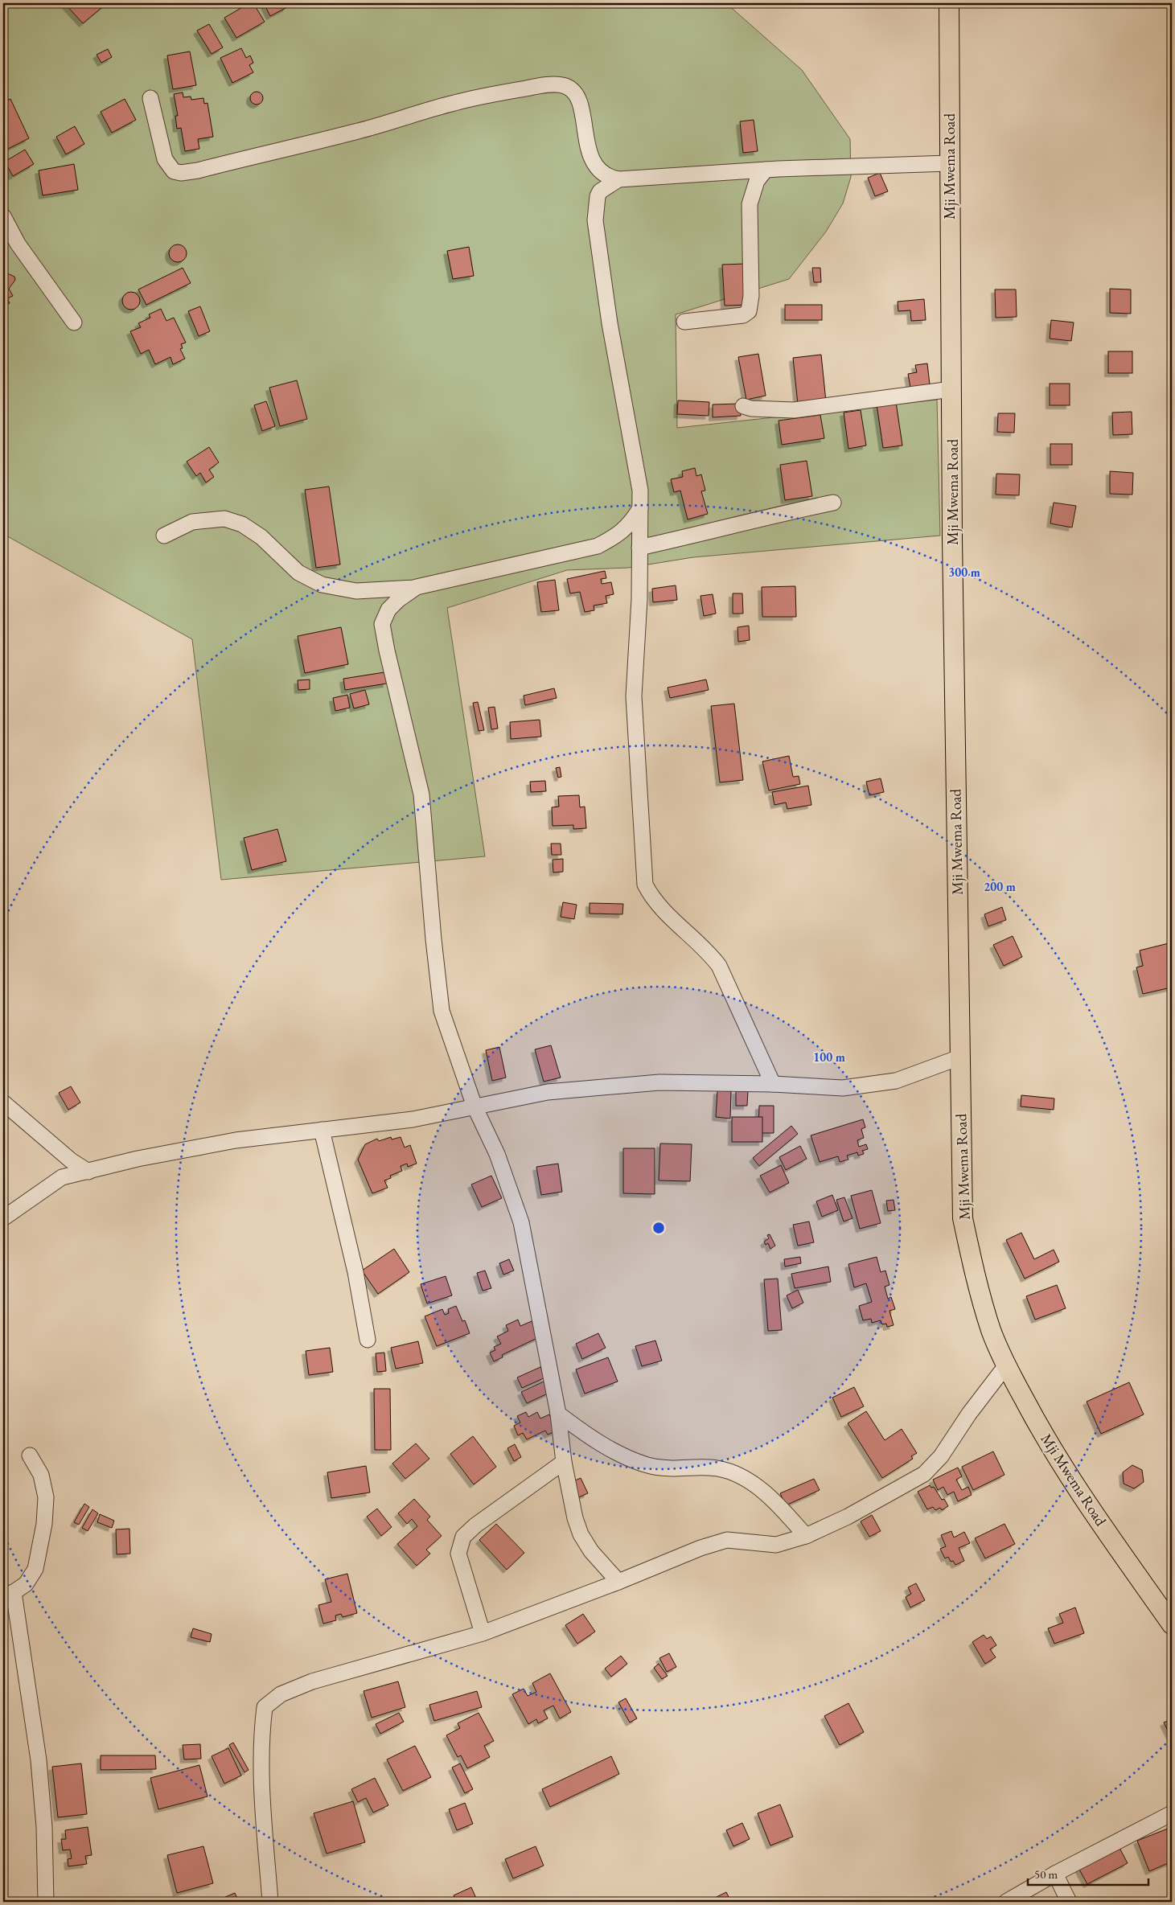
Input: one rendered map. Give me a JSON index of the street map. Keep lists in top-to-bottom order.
{
  "streets": {
    "main road": ["Mji Mwema Road"]
  },
  "scale_bar": "50 m",
  "rings": ["300 m", "200 m", "100 m"]
}
